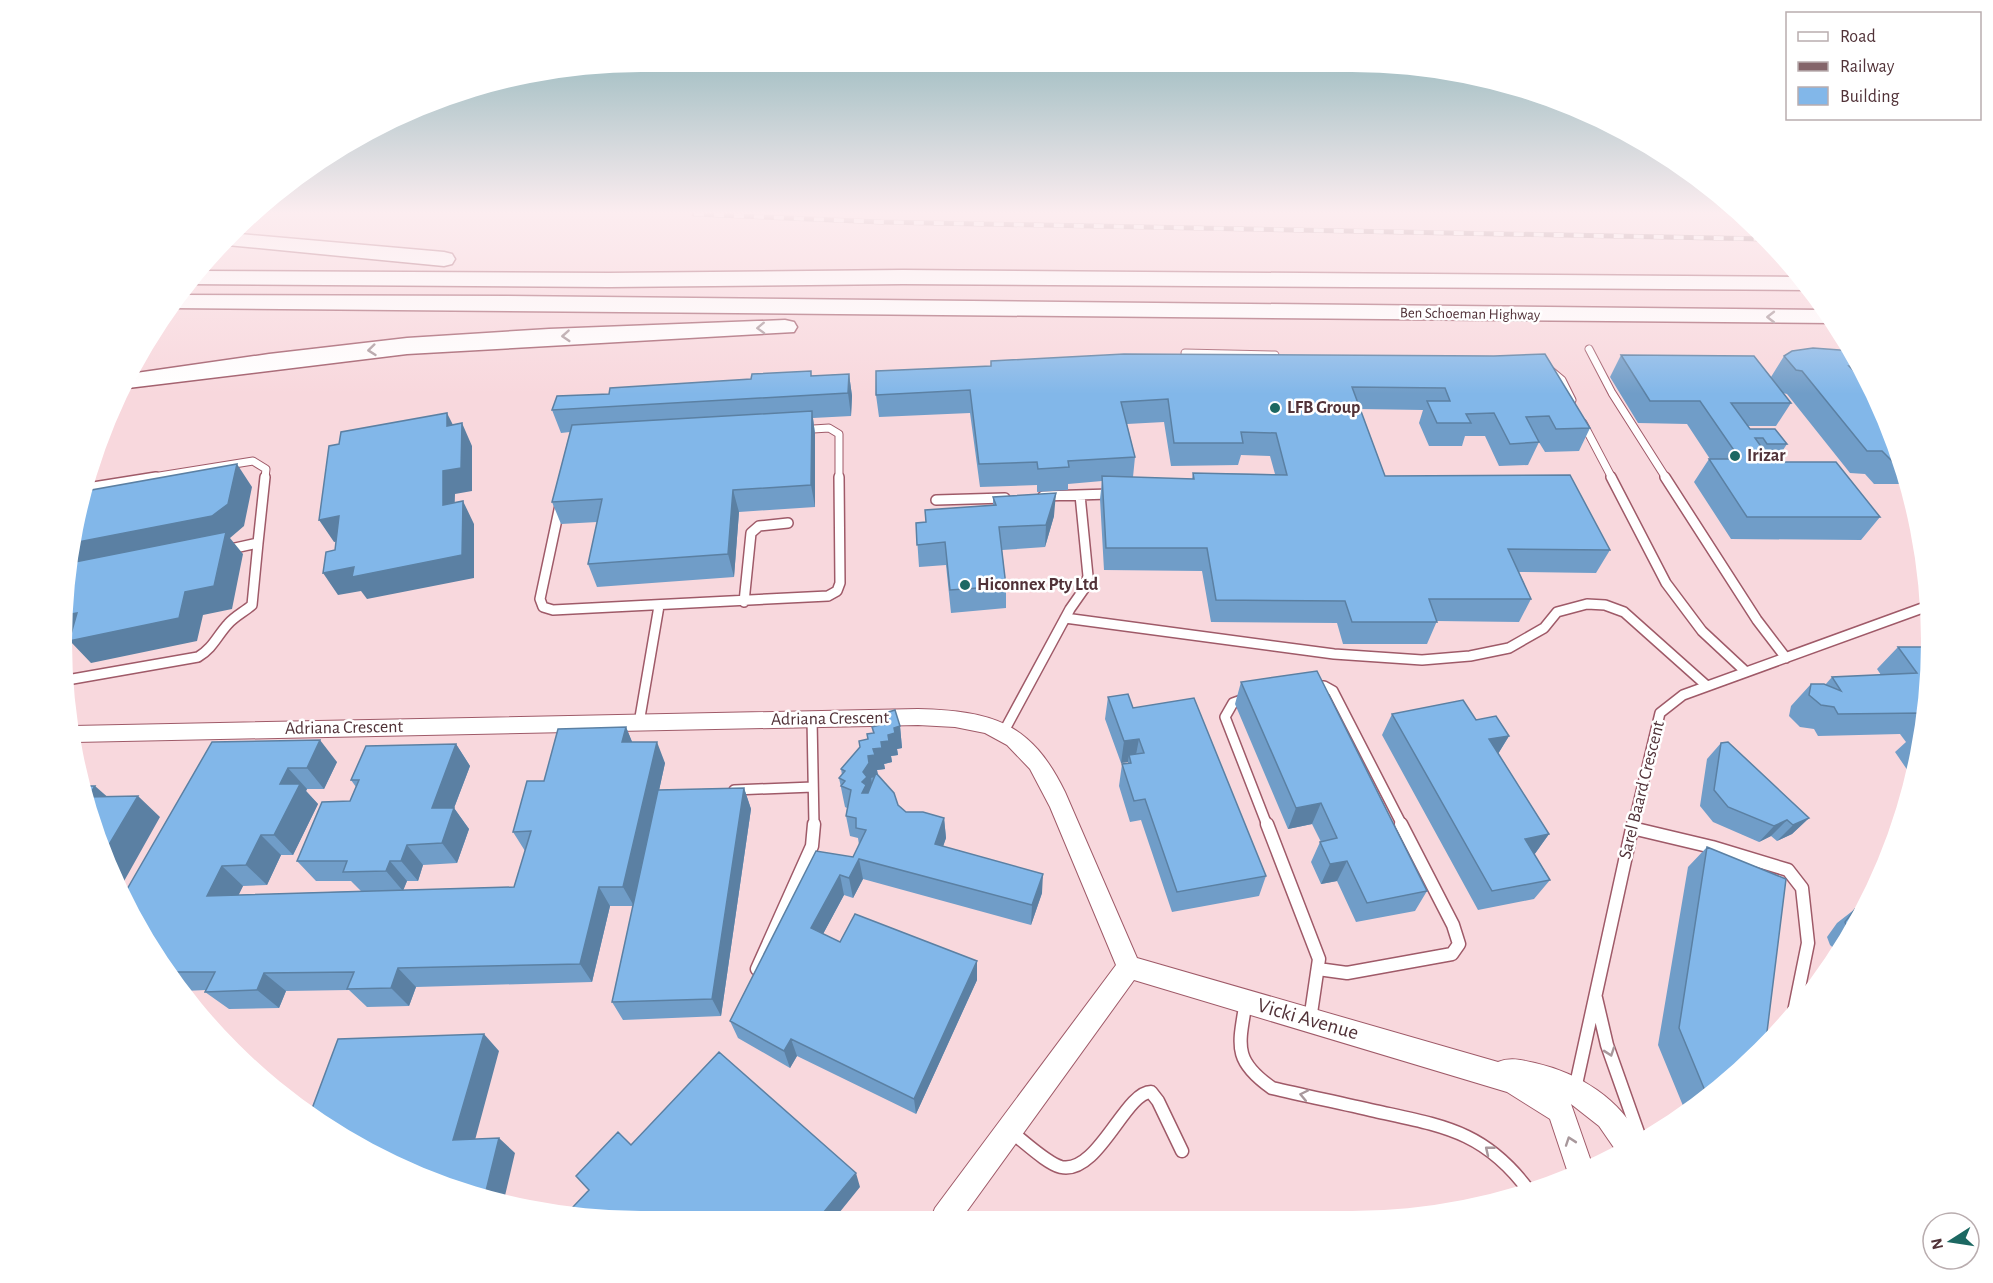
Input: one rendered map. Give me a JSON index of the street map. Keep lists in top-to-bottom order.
{
  "streets": {
    "highway": ["Ben Schoeman Highway"],
    "street": ["Adriana Crescent", "Vicki Avenue"],
    "lane": ["Sarel Baard Crescent"]
  },
  "crossings": [
    ["Adriana Crescent", "Vicki Avenue"],
    ["Sarel Baard Crescent", "Vicki Avenue"]
  ],
  "places": ["LFB Group", "Irizar", "Hiconnex Pty Ltd"],
  "legend": ["Road", "Railway", "Building"],
  "north": "left"
}
